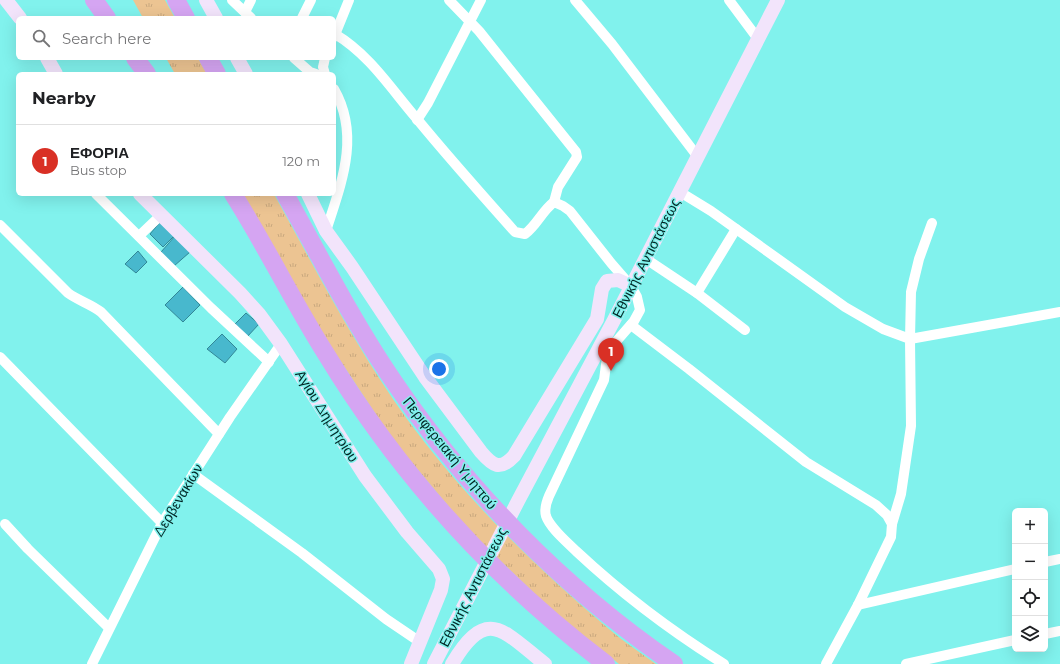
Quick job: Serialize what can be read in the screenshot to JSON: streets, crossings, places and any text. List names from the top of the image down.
{
  "streets": {
    "highway": ["Περιφερειακή Υμηττού"],
    "street": ["Εθνικής Αντιστάσεως", "Αγίου Δημητρίου", "Δερβενακίων"]
  },
  "crossings": [
    ["Αγίου Δημητρίου", "Δερβενακίων"]
  ],
  "page": {
    "search": "Search here",
    "heading": "Nearby",
    "list": [
      {
        "mark": "1",
        "name": "ΕΦΟΡΙΑ",
        "note": "Bus stop",
        "value": "120 m"
      }
    ],
    "pins": "1",
    "map_buttons": ["+", "−"]
  }
}
